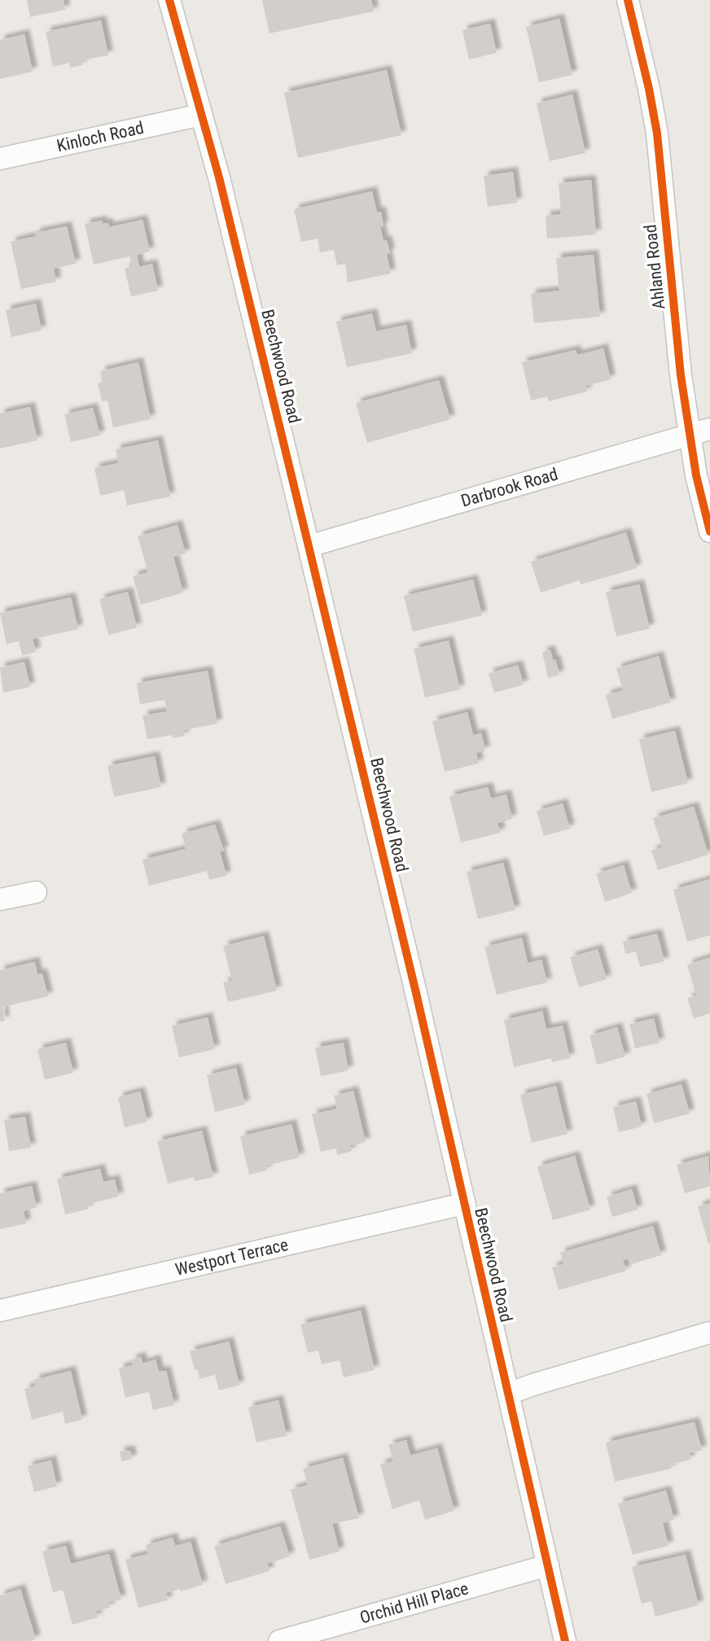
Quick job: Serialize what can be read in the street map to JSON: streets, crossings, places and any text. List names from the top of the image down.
{
  "streets": {
    "street": [
      "Kinloch Road",
      "Ahland Road",
      "Beechwood Road",
      "Darbrook Road",
      "Westport Terrace",
      "Orchid Hill Place"
    ]
  },
  "crossings": [
    ["Kinloch Road", "Beechwood Road"],
    ["Ahland Road", "Darbrook Road"],
    ["Beechwood Road", "Darbrook Road"],
    ["Beechwood Road", "Westport Terrace"],
    ["Beechwood Road", "Orchid Hill Place"]
  ]
}
